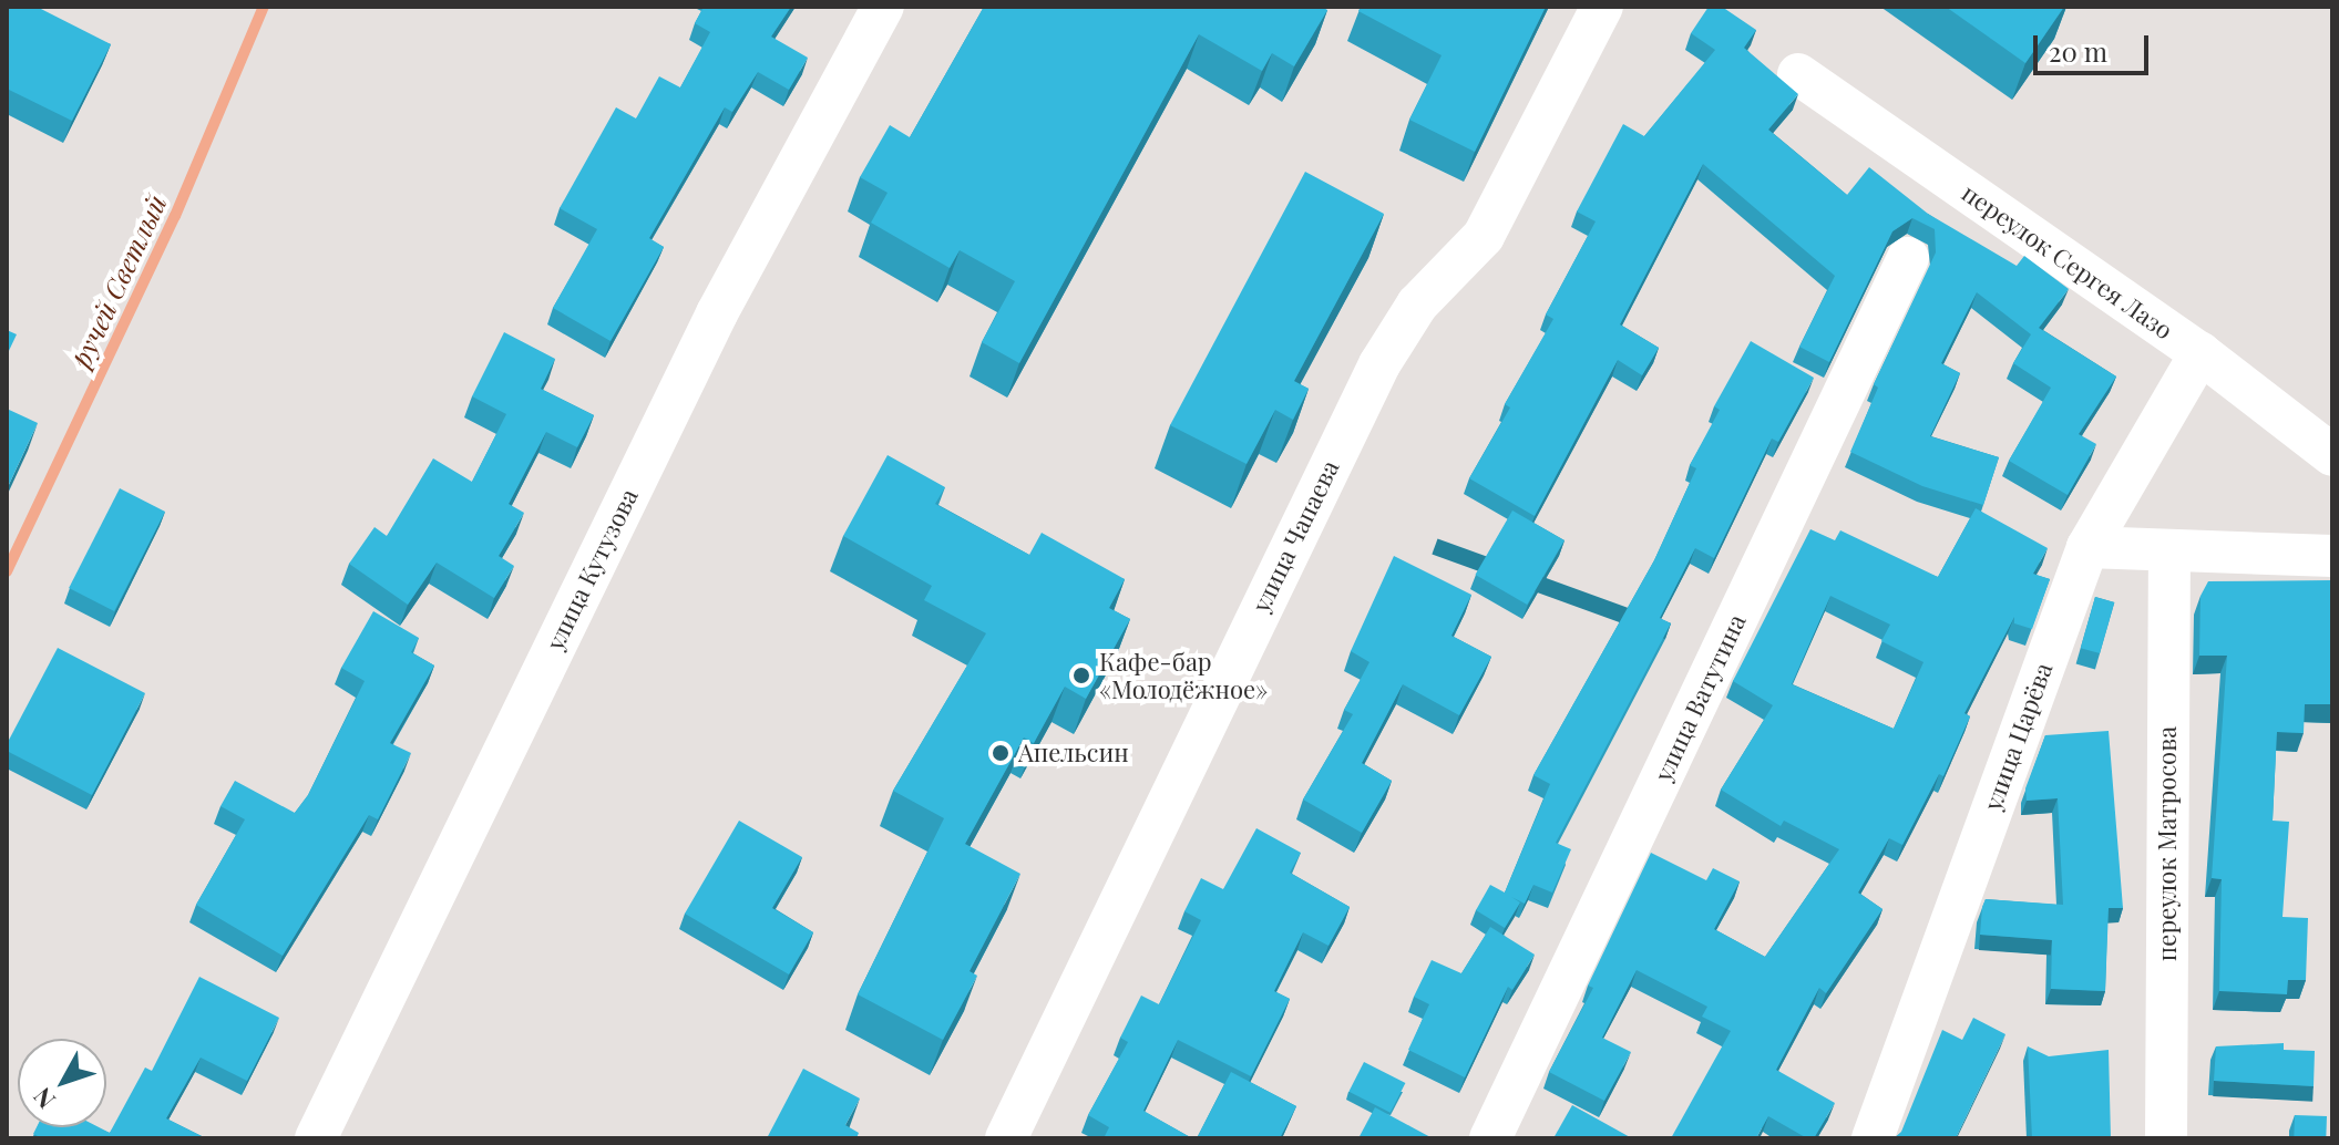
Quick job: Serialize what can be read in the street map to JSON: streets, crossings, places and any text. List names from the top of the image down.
{
  "streets": {
    "street": [
      "переулок Сергея Лазо",
      "улица Чапаева",
      "улица Кутузова",
      "улица Ватутина",
      "улица Царёва",
      "переулок Матросова"
    ]
  },
  "crossings": [
    ["переулок Сергея Лазо", "улица Царёва"]
  ],
  "water": ["ручей Светлый"],
  "places": ["Кафе-бар «Молодёжное»", "Апельсин"],
  "scale_bar": "20 m",
  "north": "bottom left"
}
